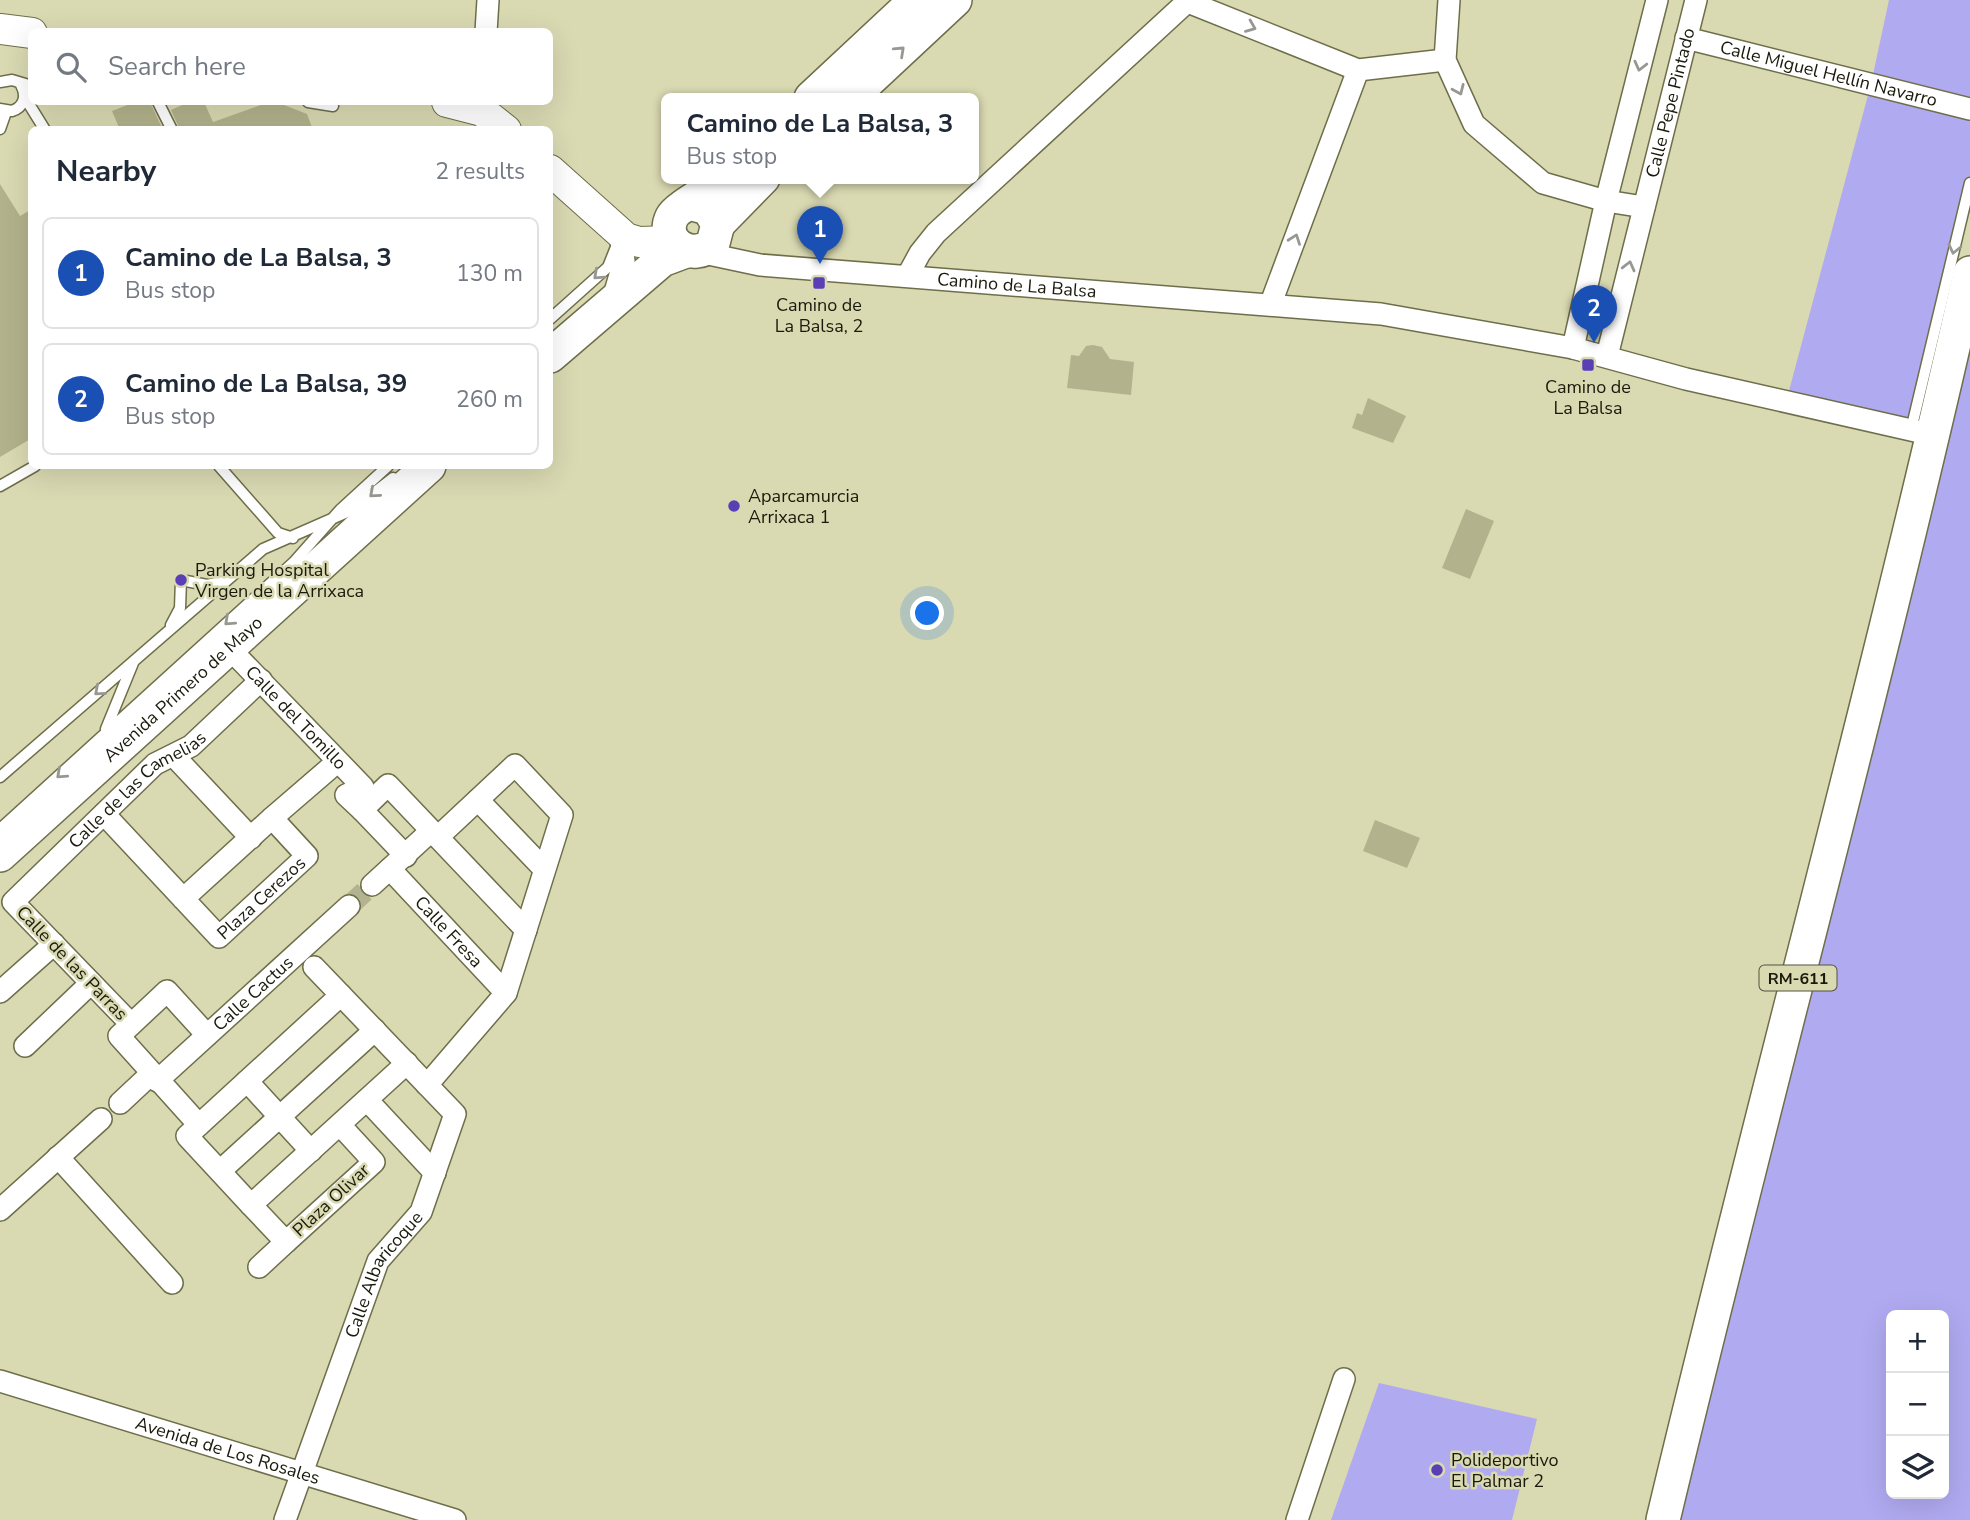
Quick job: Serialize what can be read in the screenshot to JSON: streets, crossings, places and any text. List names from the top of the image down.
{
  "streets": {
    "main road": ["Avenida Primero de Mayo", "RM-611"],
    "street": [
      "Calle Miguel Hellín Navarro",
      "Calle Pepe Pintado",
      "Camino de La Balsa",
      "Calle del Tomillo",
      "Calle de las Camelias",
      "Plaza Cerezos",
      "Calle Fresa",
      "Calle de las Parras",
      "Calle Cactus",
      "Plaza Olivar",
      "Calle Albaricoque",
      "Avenida de Los Rosales"
    ]
  },
  "crossings": [
    ["Calle Miguel Hellín Navarro", "Calle Pepe Pintado"],
    ["Calle Pepe Pintado", "Camino de La Balsa"],
    ["Camino de La Balsa", "RM-611"],
    ["Avenida Primero de Mayo", "Calle del Tomillo"],
    ["Calle del Tomillo", "Calle de las Camelias"],
    ["Calle del Tomillo", "Calle Fresa"],
    ["Calle de las Camelias", "Calle de las Parras"],
    ["Calle de las Parras", "Calle Cactus"],
    ["Calle de las Parras", "Plaza Olivar"],
    ["Calle Albaricoque", "Avenida de Los Rosales"]
  ],
  "places": {
    "transit": ["Camino de La Balsa, 2", "Camino de La Balsa"],
    "other": ["Aparcamurcia Arrixaca 1", "Parking Hospital Virgen de la Arrixaca", "Polideportivo El Palmar 2"]
  },
  "page": {
    "search": "Search here",
    "popup": ["Camino de La Balsa, 3", "Bus stop"],
    "heading": ["Nearby", "2 results"],
    "pins": ["1", "2"],
    "list": [
      {
        "mark": "1",
        "name": "Camino de La Balsa, 3",
        "note": "Bus stop",
        "value": "130 m"
      },
      {
        "mark": "2",
        "name": "Camino de La Balsa, 39",
        "note": "Bus stop",
        "value": "260 m"
      }
    ],
    "map_buttons": ["+", "−"]
  }
}
